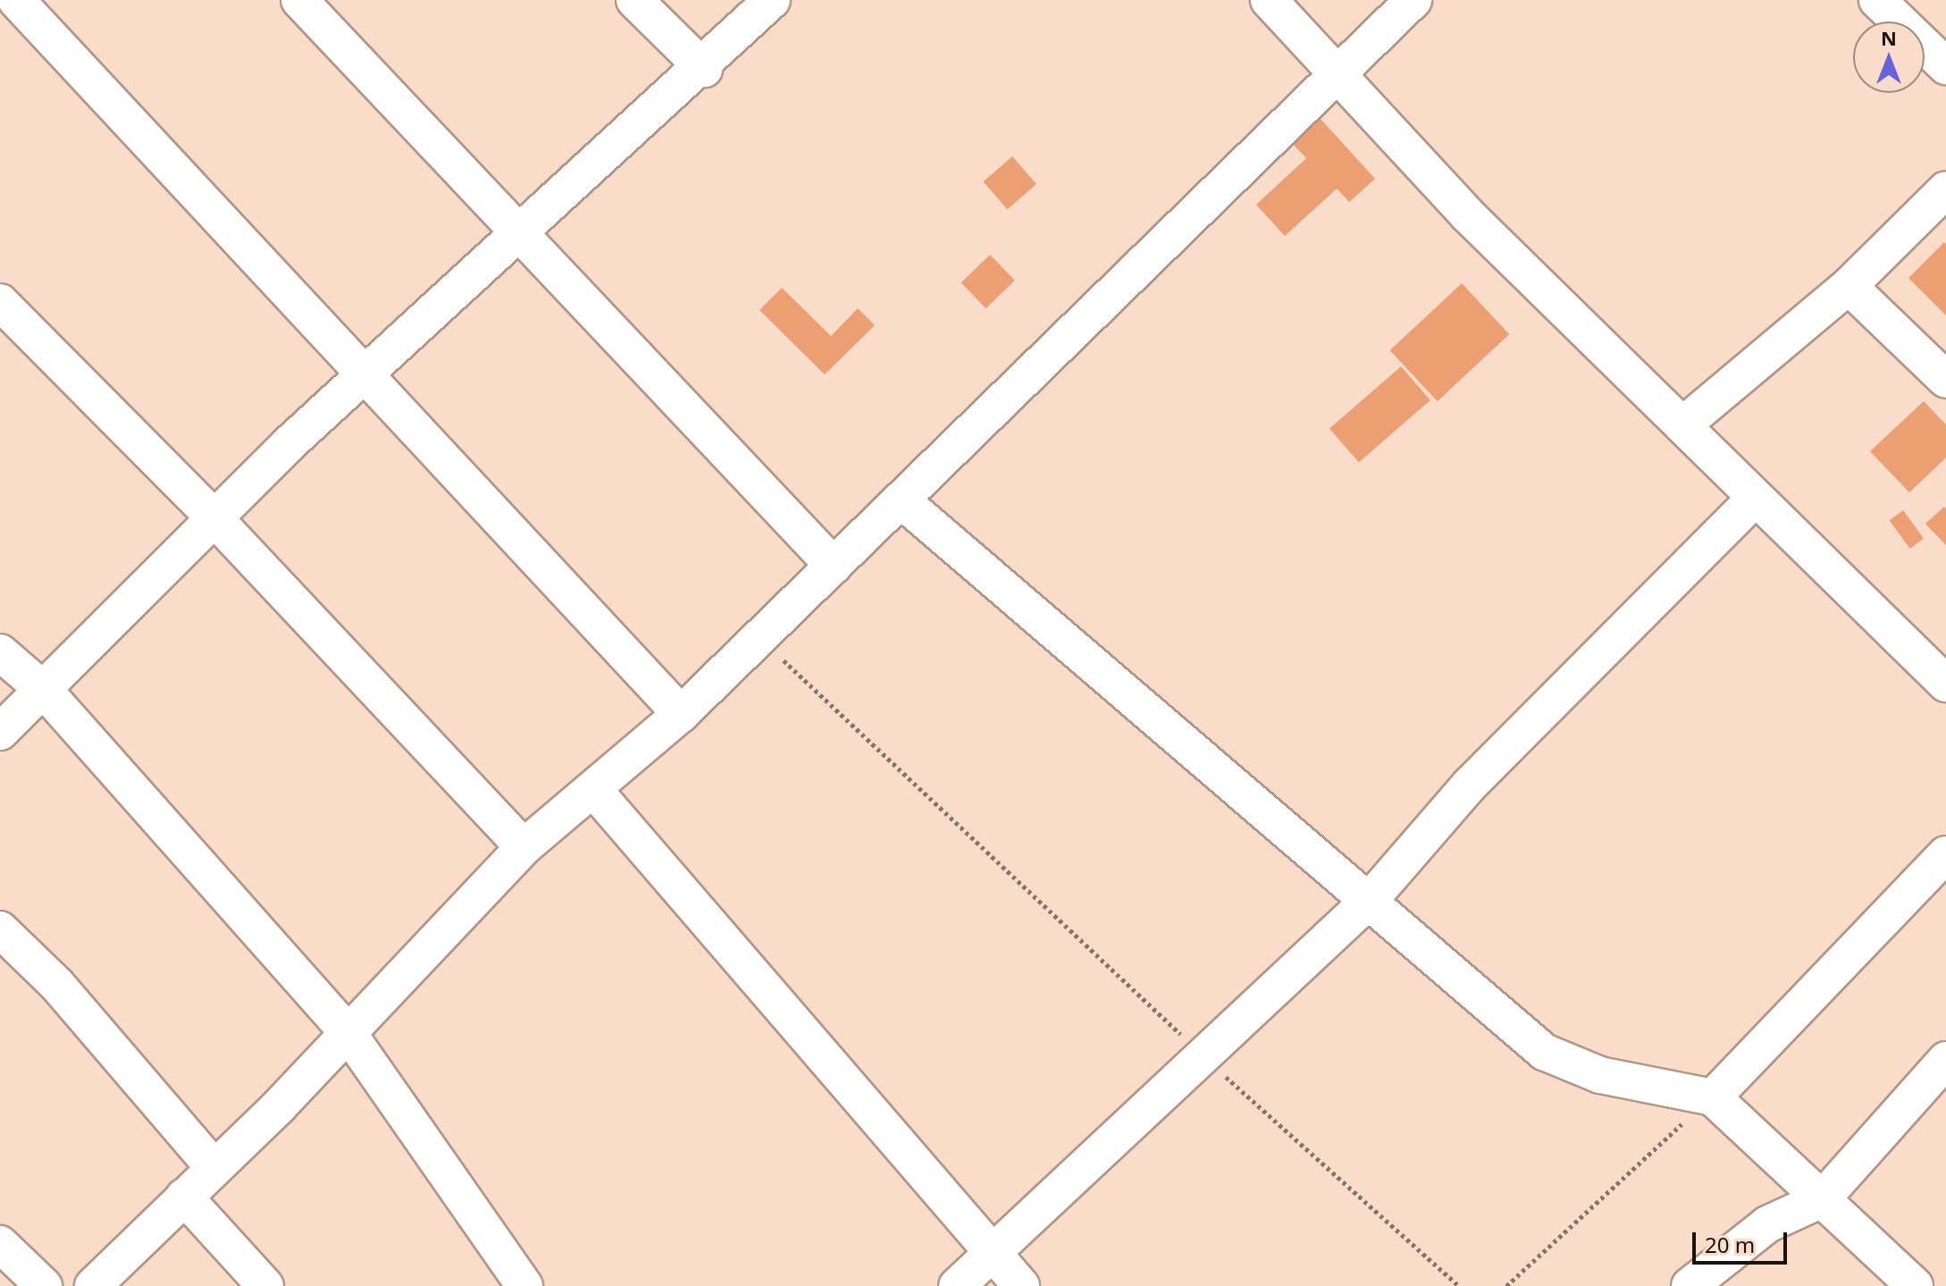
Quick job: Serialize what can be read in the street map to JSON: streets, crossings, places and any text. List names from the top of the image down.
{
  "scale_bar": "20 m",
  "north": "top"
}
